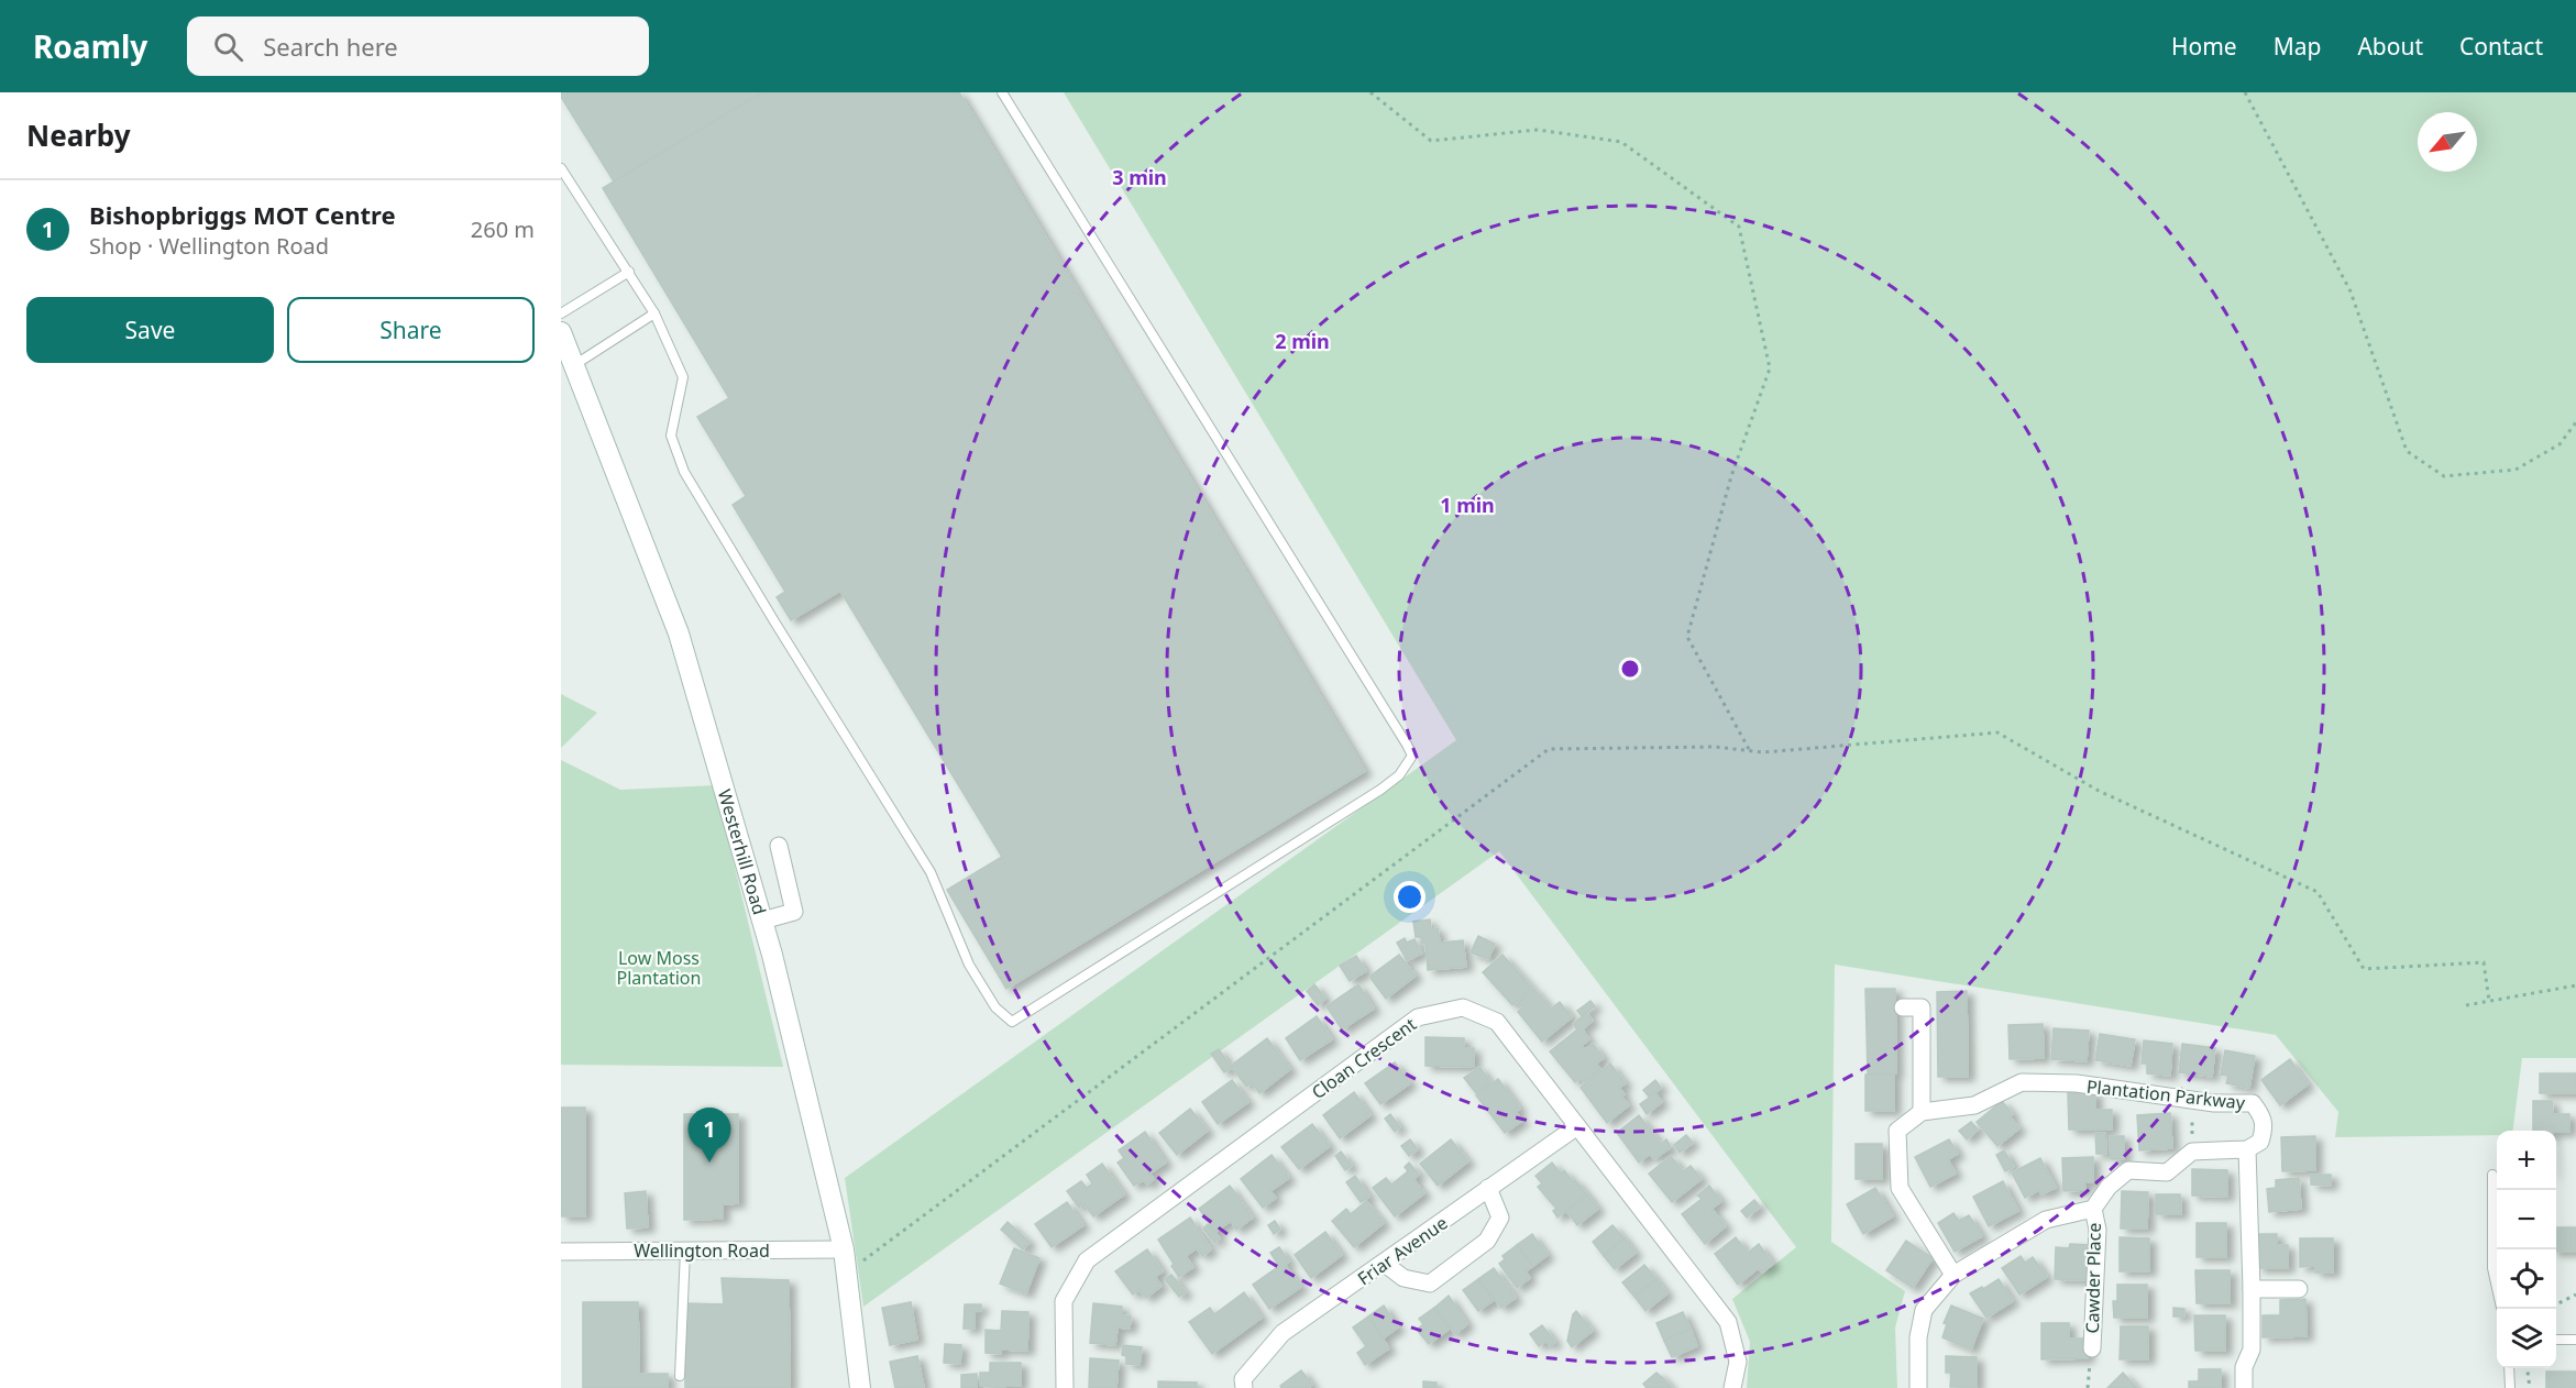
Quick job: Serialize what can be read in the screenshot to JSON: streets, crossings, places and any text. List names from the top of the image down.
{
  "streets": {
    "street": [
      "Westerhill Road",
      "Cloan Crescent",
      "Plantation Parkway",
      "Wellington Road",
      "Friar Avenue",
      "Cawder Place"
    ]
  },
  "crossings": [
    ["Westerhill Road", "Wellington Road"],
    ["Cloan Crescent", "Friar Avenue"]
  ],
  "parks": ["Low Moss Plantation"],
  "north": "bottom left",
  "page": {
    "header": "Roamly",
    "search": "Search here",
    "nav": [
      "Home",
      "Map",
      "About",
      "Contact"
    ],
    "heading": "Nearby",
    "list": [
      {
        "mark": "1",
        "name": "Bishopbriggs MOT Centre",
        "note": "Shop · Wellington Road",
        "value": "260 m"
      }
    ],
    "buttons": ["Save", "Share"],
    "pins": "1",
    "map_buttons": ["+", "−"]
  },
  "rings": ["3 min", "2 min", "1 min"]
}
